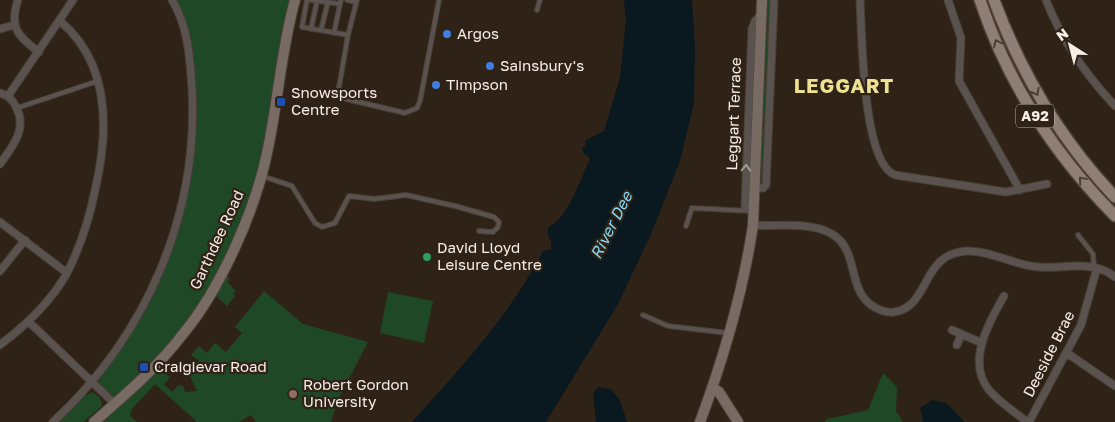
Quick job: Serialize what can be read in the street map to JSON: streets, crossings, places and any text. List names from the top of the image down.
{
  "streets": {
    "main road": ["A92"],
    "street": ["Leggart Terrace", "Garthdee Road", "Deeside Brae"]
  },
  "districts": ["LEGGART"],
  "water": ["River Dee"],
  "places": {
    "other": [
      "Argos",
      "Sainsbury's",
      "Timpson",
      "David Lloyd Leisure Centre",
      "Robert Gordon University"
    ],
    "transit": ["Snowsports Centre", "Craigievar Road"]
  },
  "north": "top left"
}
